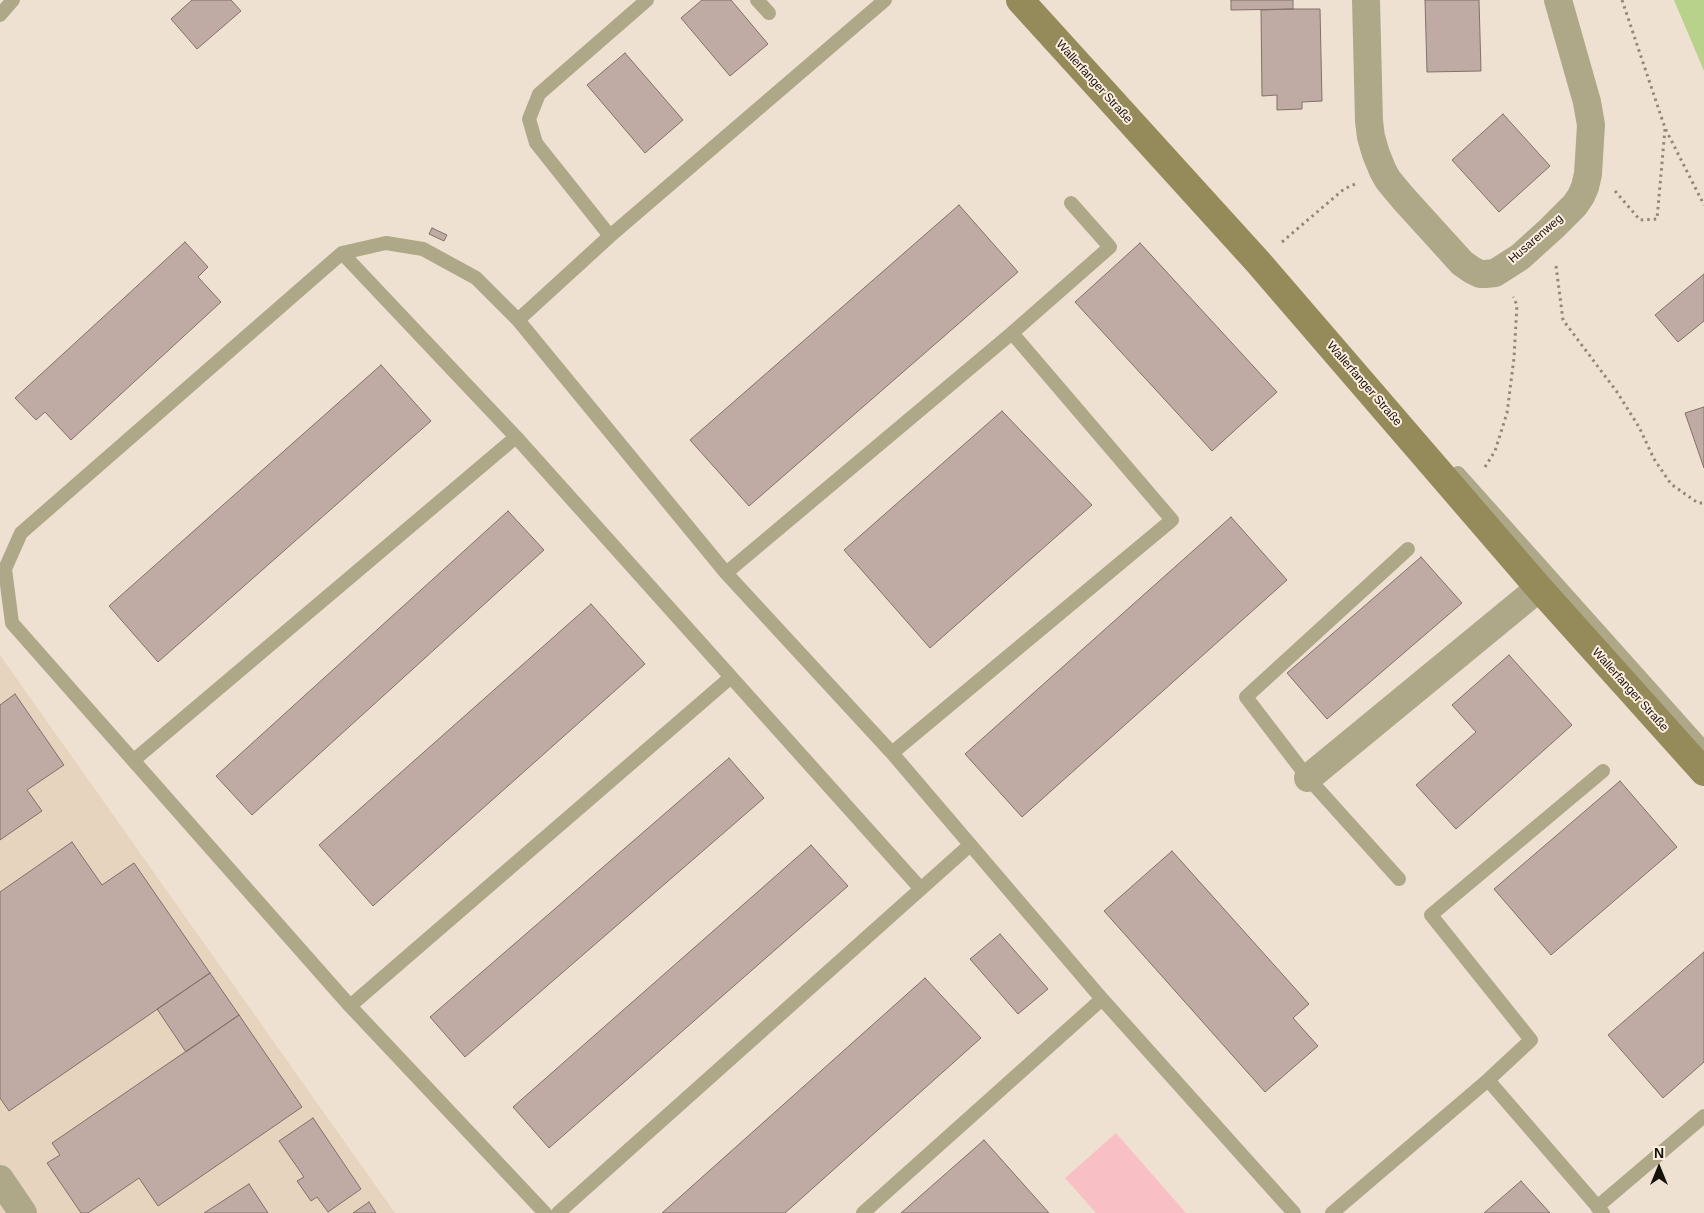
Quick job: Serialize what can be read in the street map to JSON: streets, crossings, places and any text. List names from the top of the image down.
{
  "streets": {
    "main road": ["Wallerfanger Straße"],
    "street": ["Husarenweg"]
  },
  "north": "top"
}
